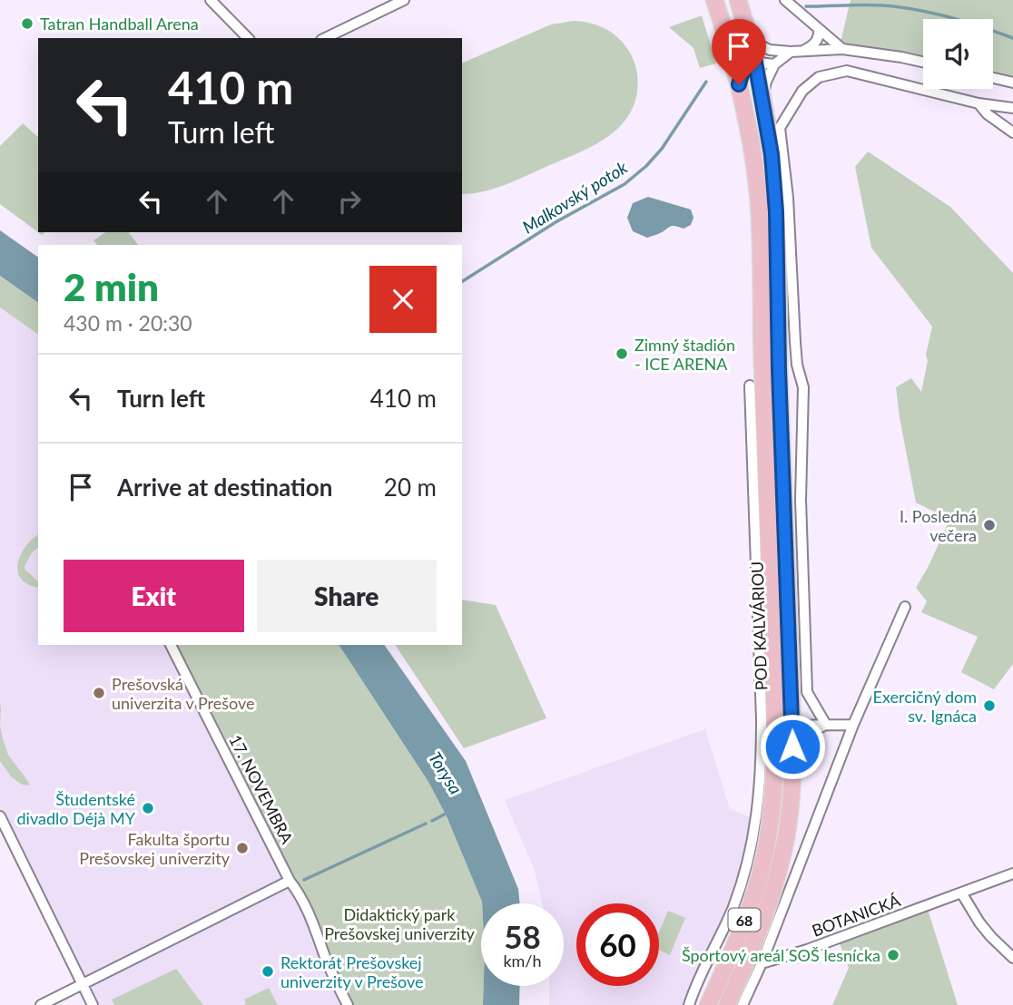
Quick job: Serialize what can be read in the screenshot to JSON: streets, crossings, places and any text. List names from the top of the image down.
{
  "streets": {
    "main road": ["POD KALVÁRIOU", "68"],
    "street": ["17. NOVEMBRA", "BOTANICKÁ"]
  },
  "crossings": [
    ["POD KALVÁRIOU", "68"]
  ],
  "water": ["Malkovský potok", "Torysa"],
  "parks": ["Didaktický park Prešovskej univerzity"],
  "places": [
    "Tatran Handball Arena",
    "Zimný štadión - ICE ARENA",
    "I. Posledná večera",
    "Prešovská univerzita v Prešove",
    "Exercičný dom sv. Ignáca",
    "Študentské divadlo Déjà MY",
    "Fakulta športu Prešovskej univerzity",
    "Športový areál SOŠ lesnícka",
    "Rektorát Prešovskej univerzity v Prešove"
  ],
  "page": {
    "turn": ["410 m", "Turn left"],
    "heading": ["2 min", "430 m · 20:30"],
    "list": [
      {
        "name": "Turn left",
        "value": "410 m"
      },
      {
        "name": "Arrive at destination",
        "value": "20 m"
      }
    ],
    "buttons": ["Exit", "Share"],
    "speed": "58 km/h",
    "limit": "60"
  }
}
